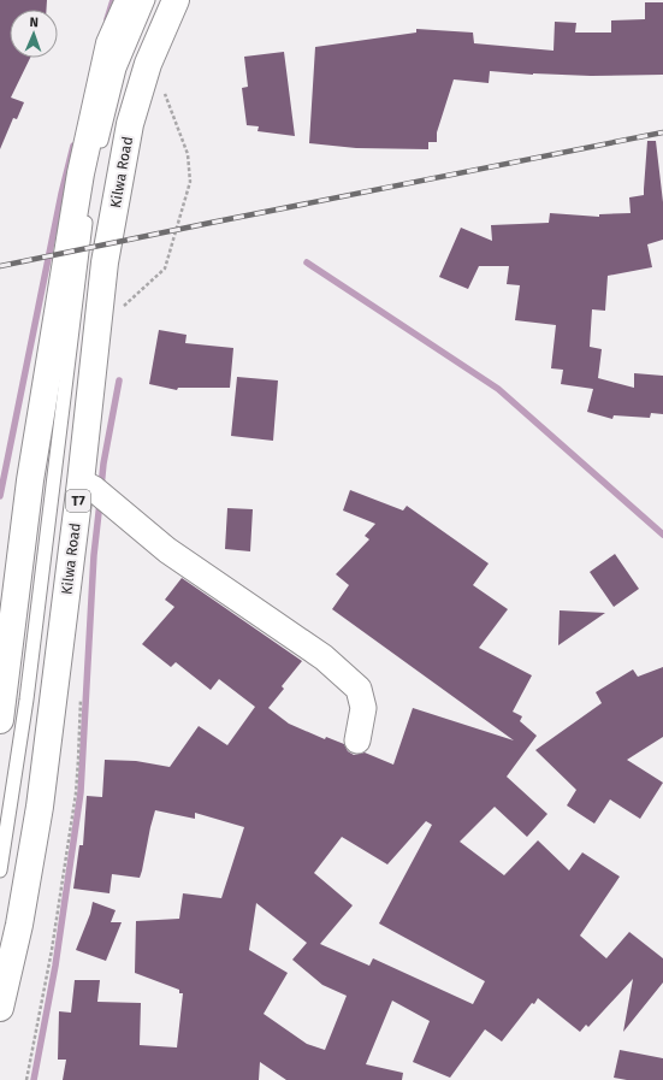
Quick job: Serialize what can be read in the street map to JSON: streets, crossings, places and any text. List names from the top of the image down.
{
  "streets": {
    "highway": ["Kilwa Road", "T7"]
  },
  "north": "top"
}
